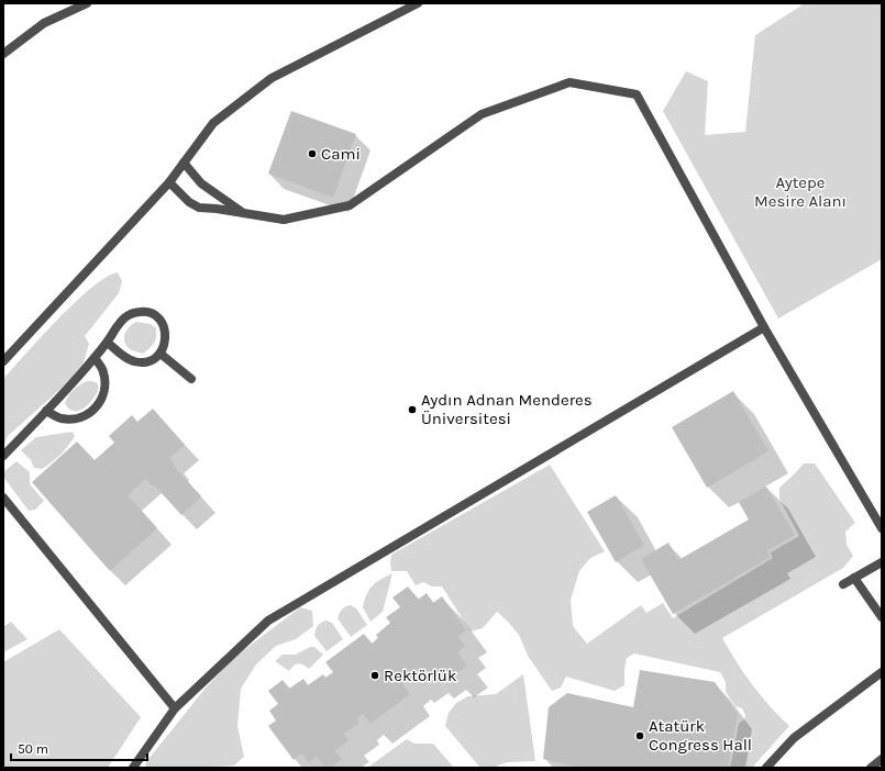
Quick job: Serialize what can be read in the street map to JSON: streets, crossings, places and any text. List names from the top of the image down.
{
  "parks": ["Aytepe Mesire Alanı"],
  "places": [
    "Cami",
    "Aydın Adnan Menderes Üniversitesi",
    "Rektörlük",
    "Atatürk Congress Hall"
  ],
  "scale_bar": "50 m"
}
